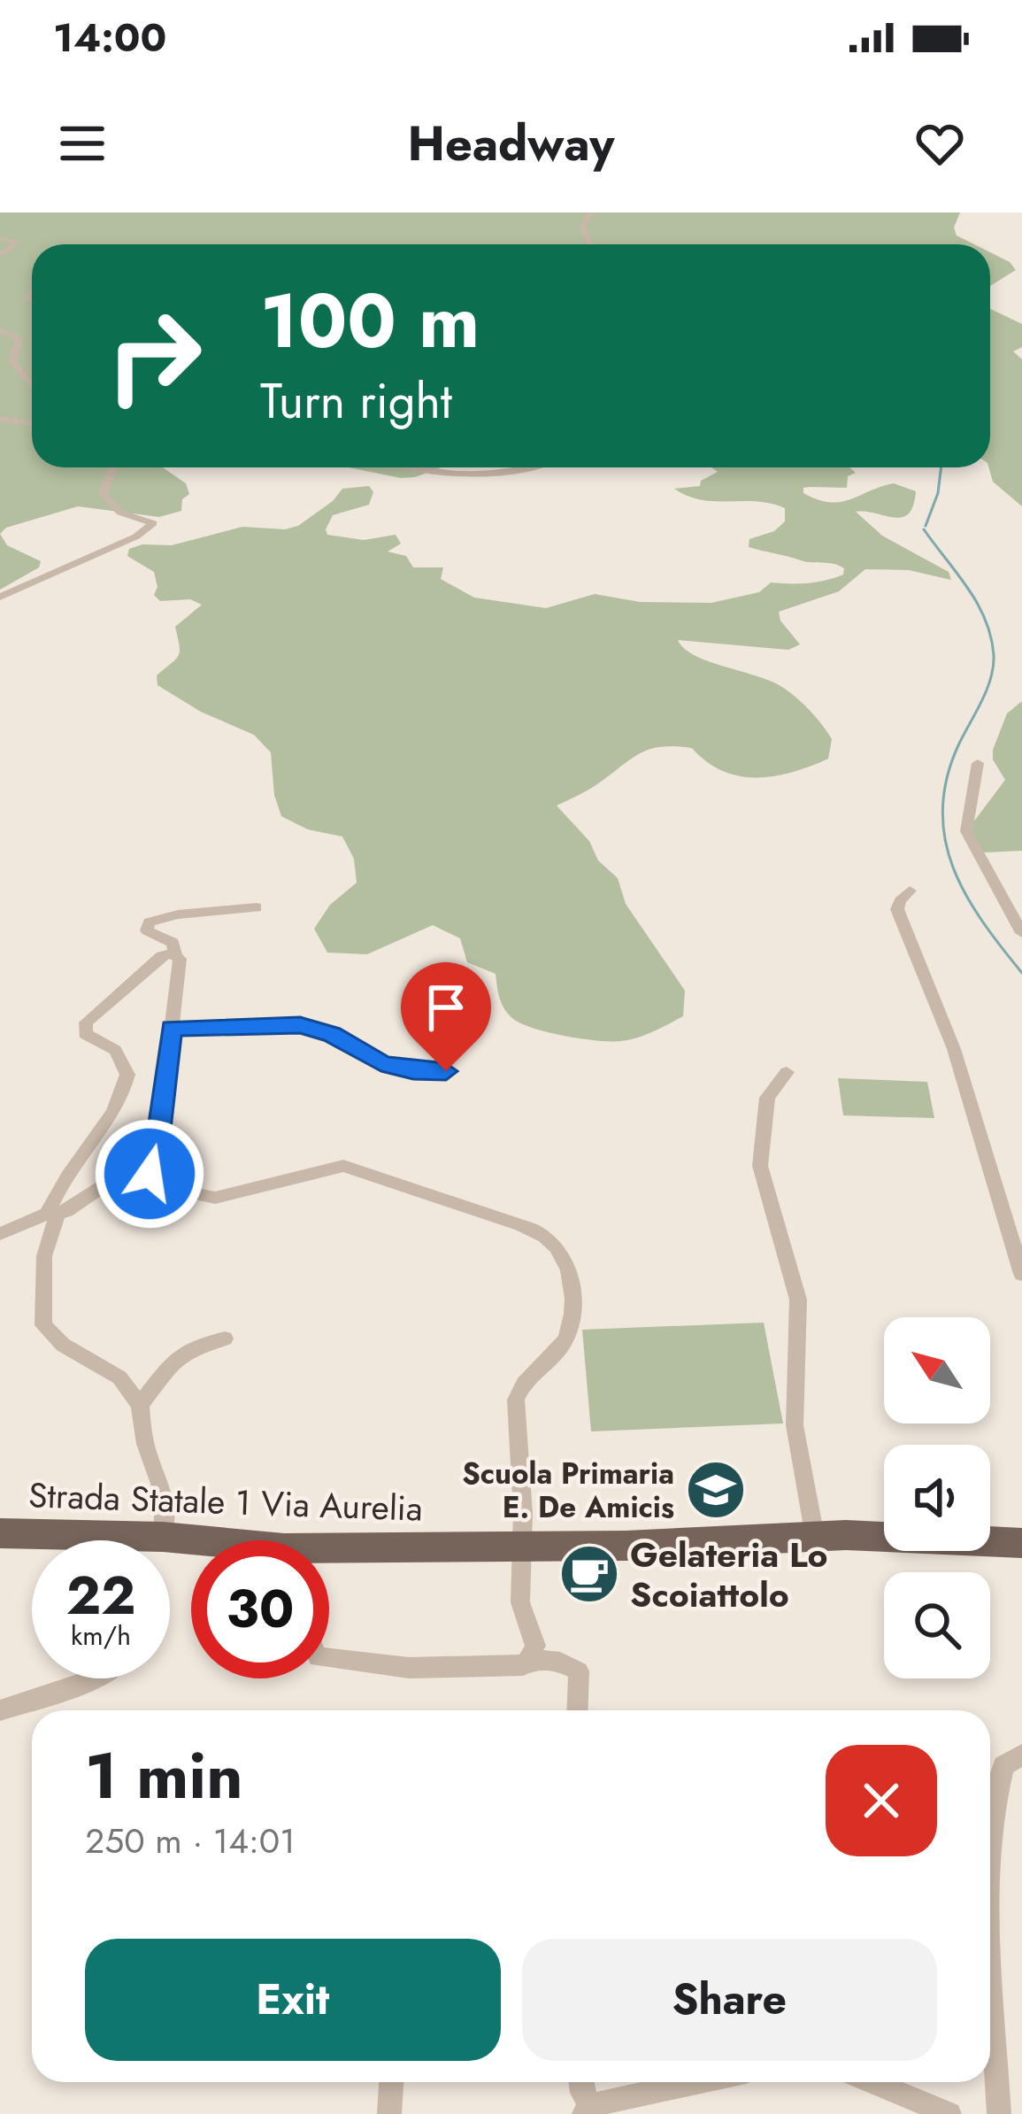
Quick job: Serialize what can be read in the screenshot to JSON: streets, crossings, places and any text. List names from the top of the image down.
{
  "streets": {
    "main road": ["Strada Statale 1 Via Aurelia"]
  },
  "places": {
    "school or university": ["Scuola Primaria E. De Amicis"],
    "cafe": ["Gelateria Lo Scoiattolo"]
  },
  "north": "top left",
  "page": {
    "status": "14:00",
    "header": "Headway",
    "turn": ["100 m", "Turn right"],
    "speed": "22 km/h",
    "limit": "30",
    "heading": ["1 min", "250 m · 14:01"],
    "buttons": ["Exit", "Share"]
  }
}
